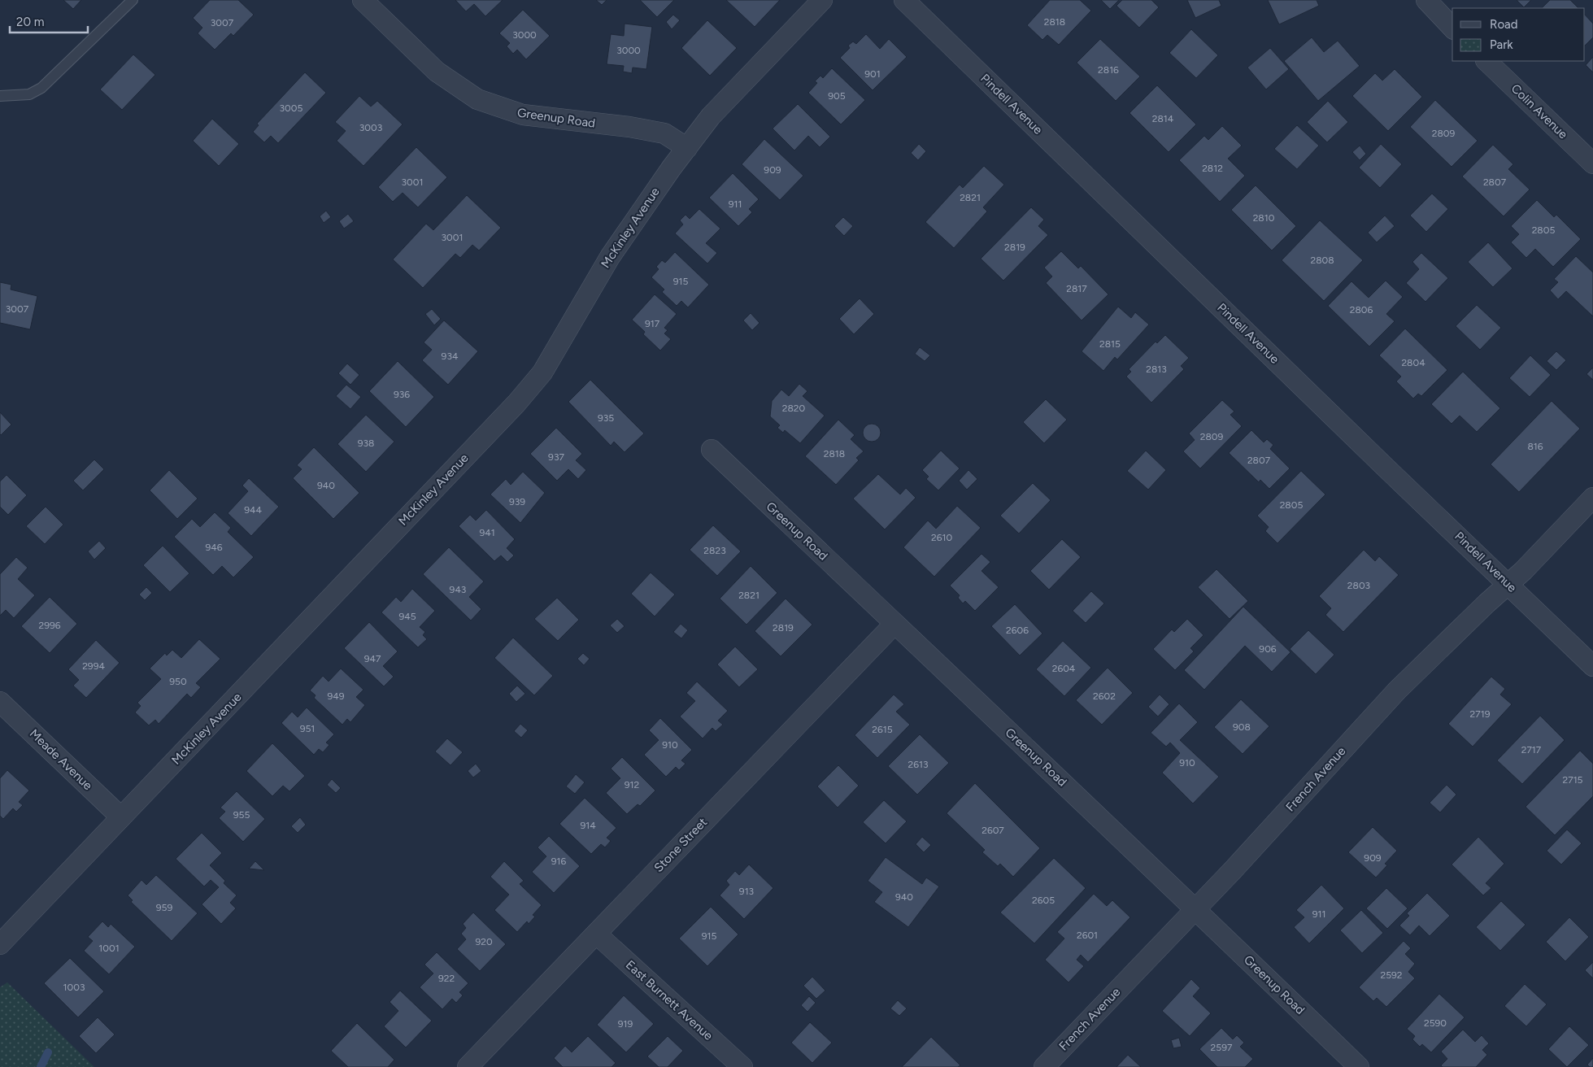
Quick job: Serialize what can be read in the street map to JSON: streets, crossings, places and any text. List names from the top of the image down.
{
  "streets": {
    "street": [
      "Pindell Avenue",
      "Colin Avenue",
      "Greenup Road",
      "McKinley Avenue",
      "Meade Avenue",
      "French Avenue",
      "Stone Street",
      "East Burnett Avenue"
    ]
  },
  "crossings": [
    ["Pindell Avenue", "French Avenue"],
    ["Greenup Road", "McKinley Avenue"],
    ["Greenup Road", "French Avenue"],
    ["Greenup Road", "Stone Street"],
    ["McKinley Avenue", "Meade Avenue"],
    ["Stone Street", "East Burnett Avenue"]
  ],
  "house_numbers": [
    "2818",
    "3007",
    "3000",
    "3000",
    "2816",
    "901",
    "905",
    "3005",
    "2814",
    "3003",
    "2809",
    "2812",
    "909",
    "3001",
    "2807",
    "2821",
    "911",
    "2810",
    "2805",
    "3001",
    "2819",
    "2808",
    "915",
    "2817",
    "3007",
    "2806",
    "917",
    "2815",
    "934",
    "2804",
    "2813",
    "936",
    "2820",
    "935",
    "2809",
    "938",
    "816",
    "2818",
    "937",
    "2807",
    "940",
    "939",
    "2805",
    "944",
    "941",
    "2610",
    "946",
    "2823",
    "2803",
    "943",
    "2821",
    "945",
    "2996",
    "2819",
    "2606",
    "906",
    "947",
    "2994",
    "2604",
    "950",
    "949",
    "2602",
    "2719",
    "908",
    "951",
    "2615",
    "910",
    "2717",
    "910",
    "2613",
    "2715",
    "912",
    "955",
    "914",
    "2607",
    "909",
    "916",
    "913",
    "940",
    "2605",
    "959",
    "911",
    "2601",
    "915",
    "920",
    "1001",
    "2592",
    "922",
    "1003",
    "2590",
    "919",
    "2597"
  ],
  "legend": ["Road", "Park"],
  "scale_bar": "20 m"
}
